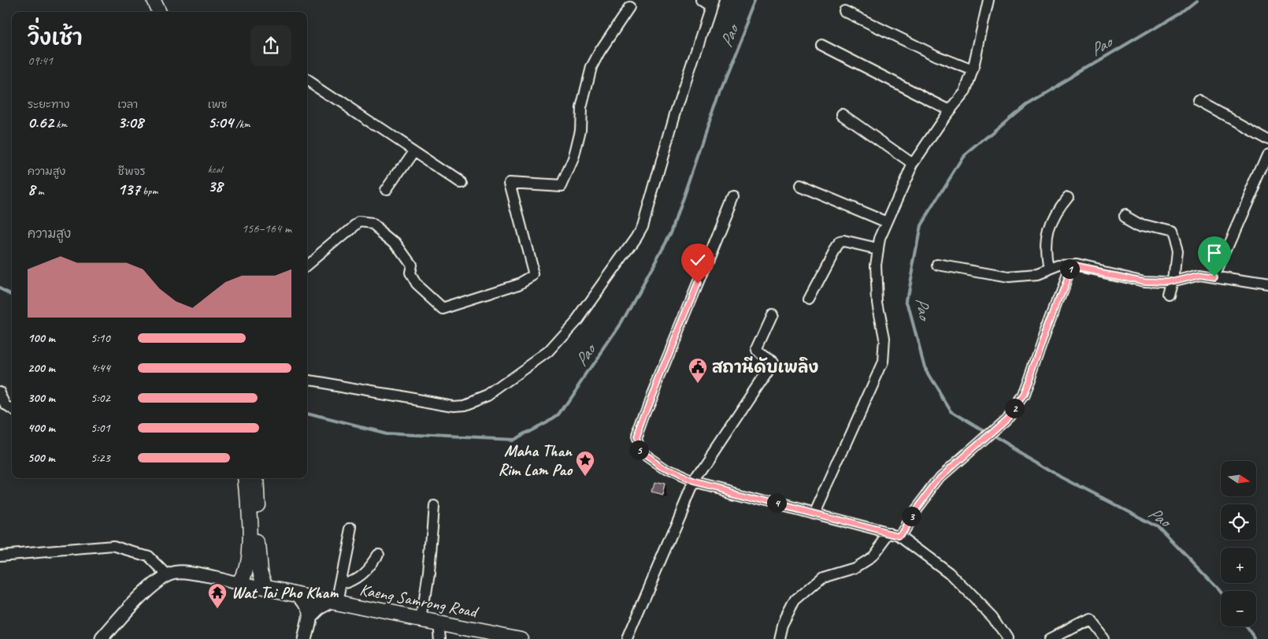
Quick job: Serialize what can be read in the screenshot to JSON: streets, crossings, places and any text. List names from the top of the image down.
{
  "streets": {
    "main road": ["Kaeng Samrong Road"]
  },
  "water": ["Pao"],
  "places": {
    "public building": ["สถานีดับเพลิง"],
    "place": ["Maha Than Rim Lam Pao"],
    "temple": ["Wat Tai Pho Kham"]
  },
  "north": "right",
  "page": {
    "heading": ["วิ่งเช้า", "09:41"],
    "stats": [
      ["ระยะทาง", "0.62 km"],
      ["เวลา", "3:08"],
      ["เพซ", "5:04 /km"],
      ["ความสูง", "8 m"],
      ["ชีพจร", "137 bpm"],
      ["kcal", "38"]
    ],
    "chart": ["ความสูง", "156–164 m"],
    "pins": [
      "1",
      "2",
      "5",
      "4",
      "3"
    ],
    "list": [
      {
        "name": "100 m",
        "note": "5:10"
      },
      {
        "name": "200 m",
        "note": "4:44"
      },
      {
        "name": "300 m",
        "note": "5:02"
      },
      {
        "name": "400 m",
        "note": "5:01"
      },
      {
        "name": "500 m",
        "note": "5:23"
      }
    ],
    "map_buttons": ["+", "−"]
  }
}
